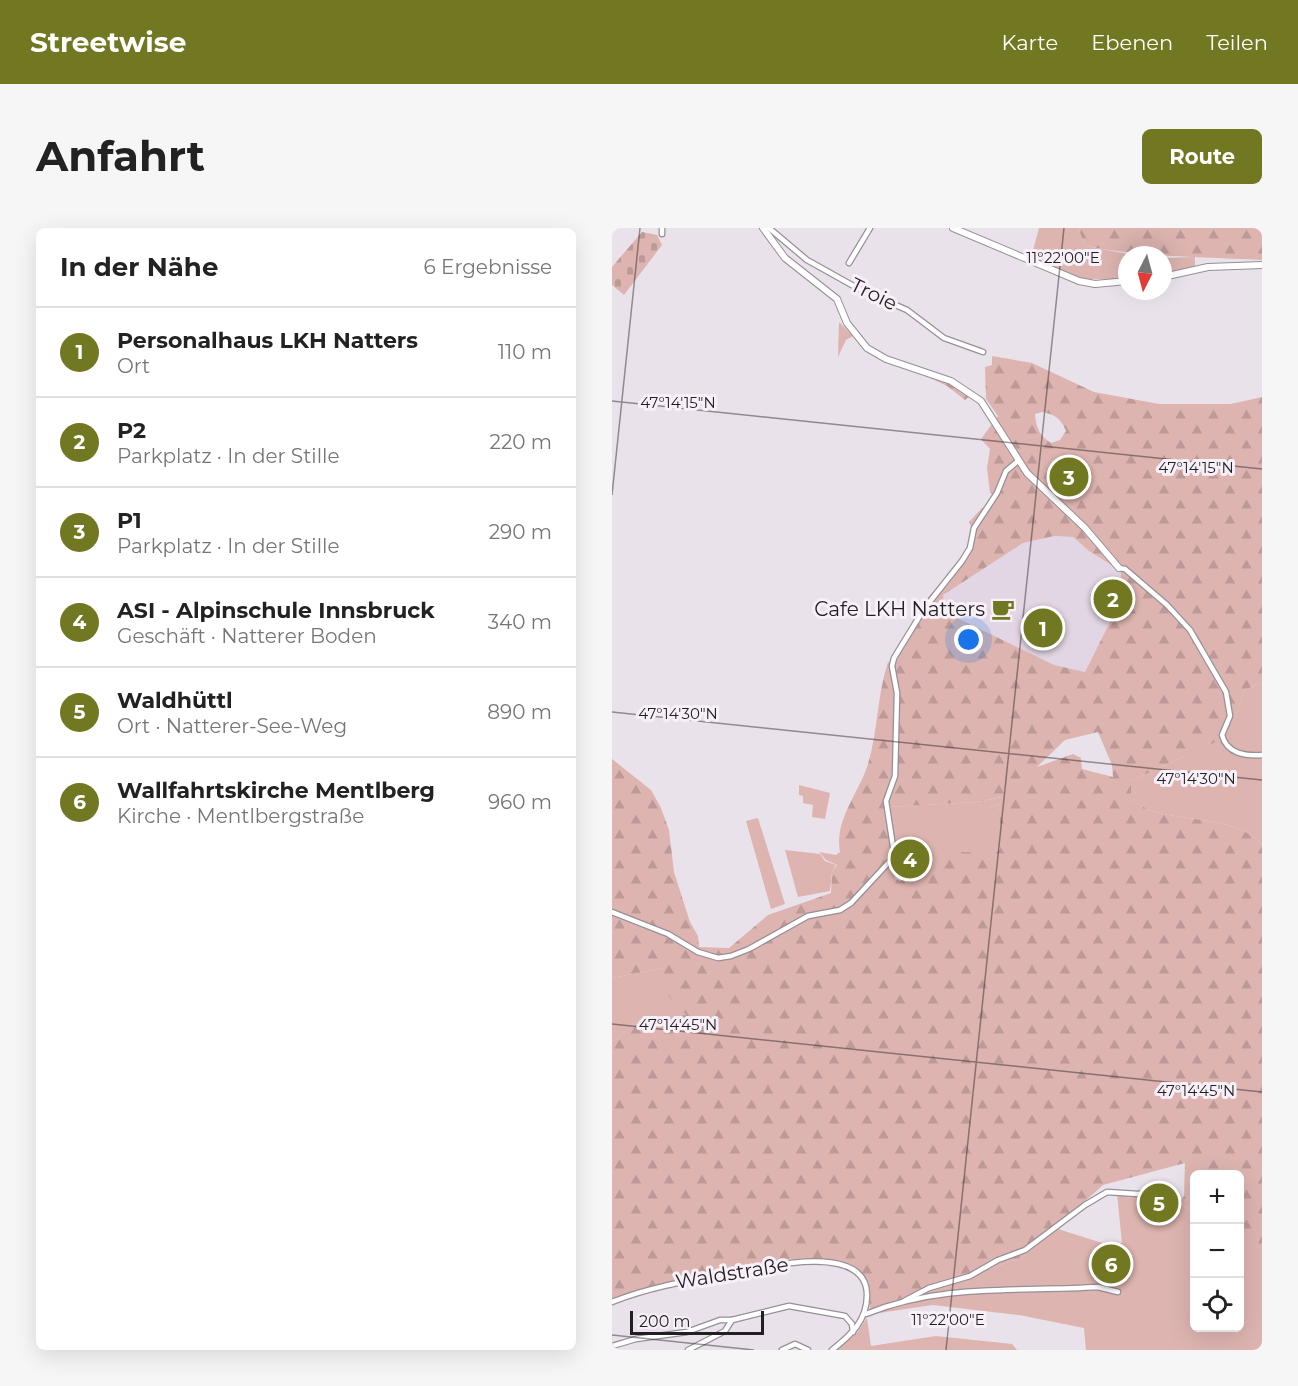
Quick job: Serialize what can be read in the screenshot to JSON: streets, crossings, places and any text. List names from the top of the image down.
{
  "streets": {
    "street": ["Troie", "Waldstraße"]
  },
  "places": {
    "cafe": ["Cafe LKH Natters"]
  },
  "scale_bar": "200 m",
  "north": "bottom",
  "page": {
    "header": "Streetwise",
    "nav": ["Karte", "Ebenen", "Teilen"],
    "buttons": "Route",
    "title": "Anfahrt",
    "heading": ["In der Nähe", "6 Ergebnisse"],
    "list": [
      {
        "mark": "1",
        "name": "Personalhaus LKH Natters",
        "note": "Ort",
        "value": "110 m"
      },
      {
        "mark": "2",
        "name": "P2",
        "note": "Parkplatz · In der Stille",
        "value": "220 m"
      },
      {
        "mark": "3",
        "name": "P1",
        "note": "Parkplatz · In der Stille",
        "value": "290 m"
      },
      {
        "mark": "4",
        "name": "ASI - Alpinschule Innsbruck",
        "note": "Geschäft · Natterer Boden",
        "value": "340 m"
      },
      {
        "mark": "5",
        "name": "Waldhüttl",
        "note": "Ort · Natterer-See-Weg",
        "value": "890 m"
      },
      {
        "mark": "6",
        "name": "Wallfahrtskirche Mentlberg",
        "note": "Kirche · Mentlbergstraße",
        "value": "960 m"
      }
    ],
    "pins": [
      "3",
      "2",
      "1",
      "4",
      "5",
      "6"
    ],
    "map_buttons": ["+", "−"],
    "scale": "200 m"
  },
  "coordinates": [
    "11°22'00\"E",
    "47°14'15\"N",
    "47°14'30\"N",
    "47°14'45\"N"
  ]
}
